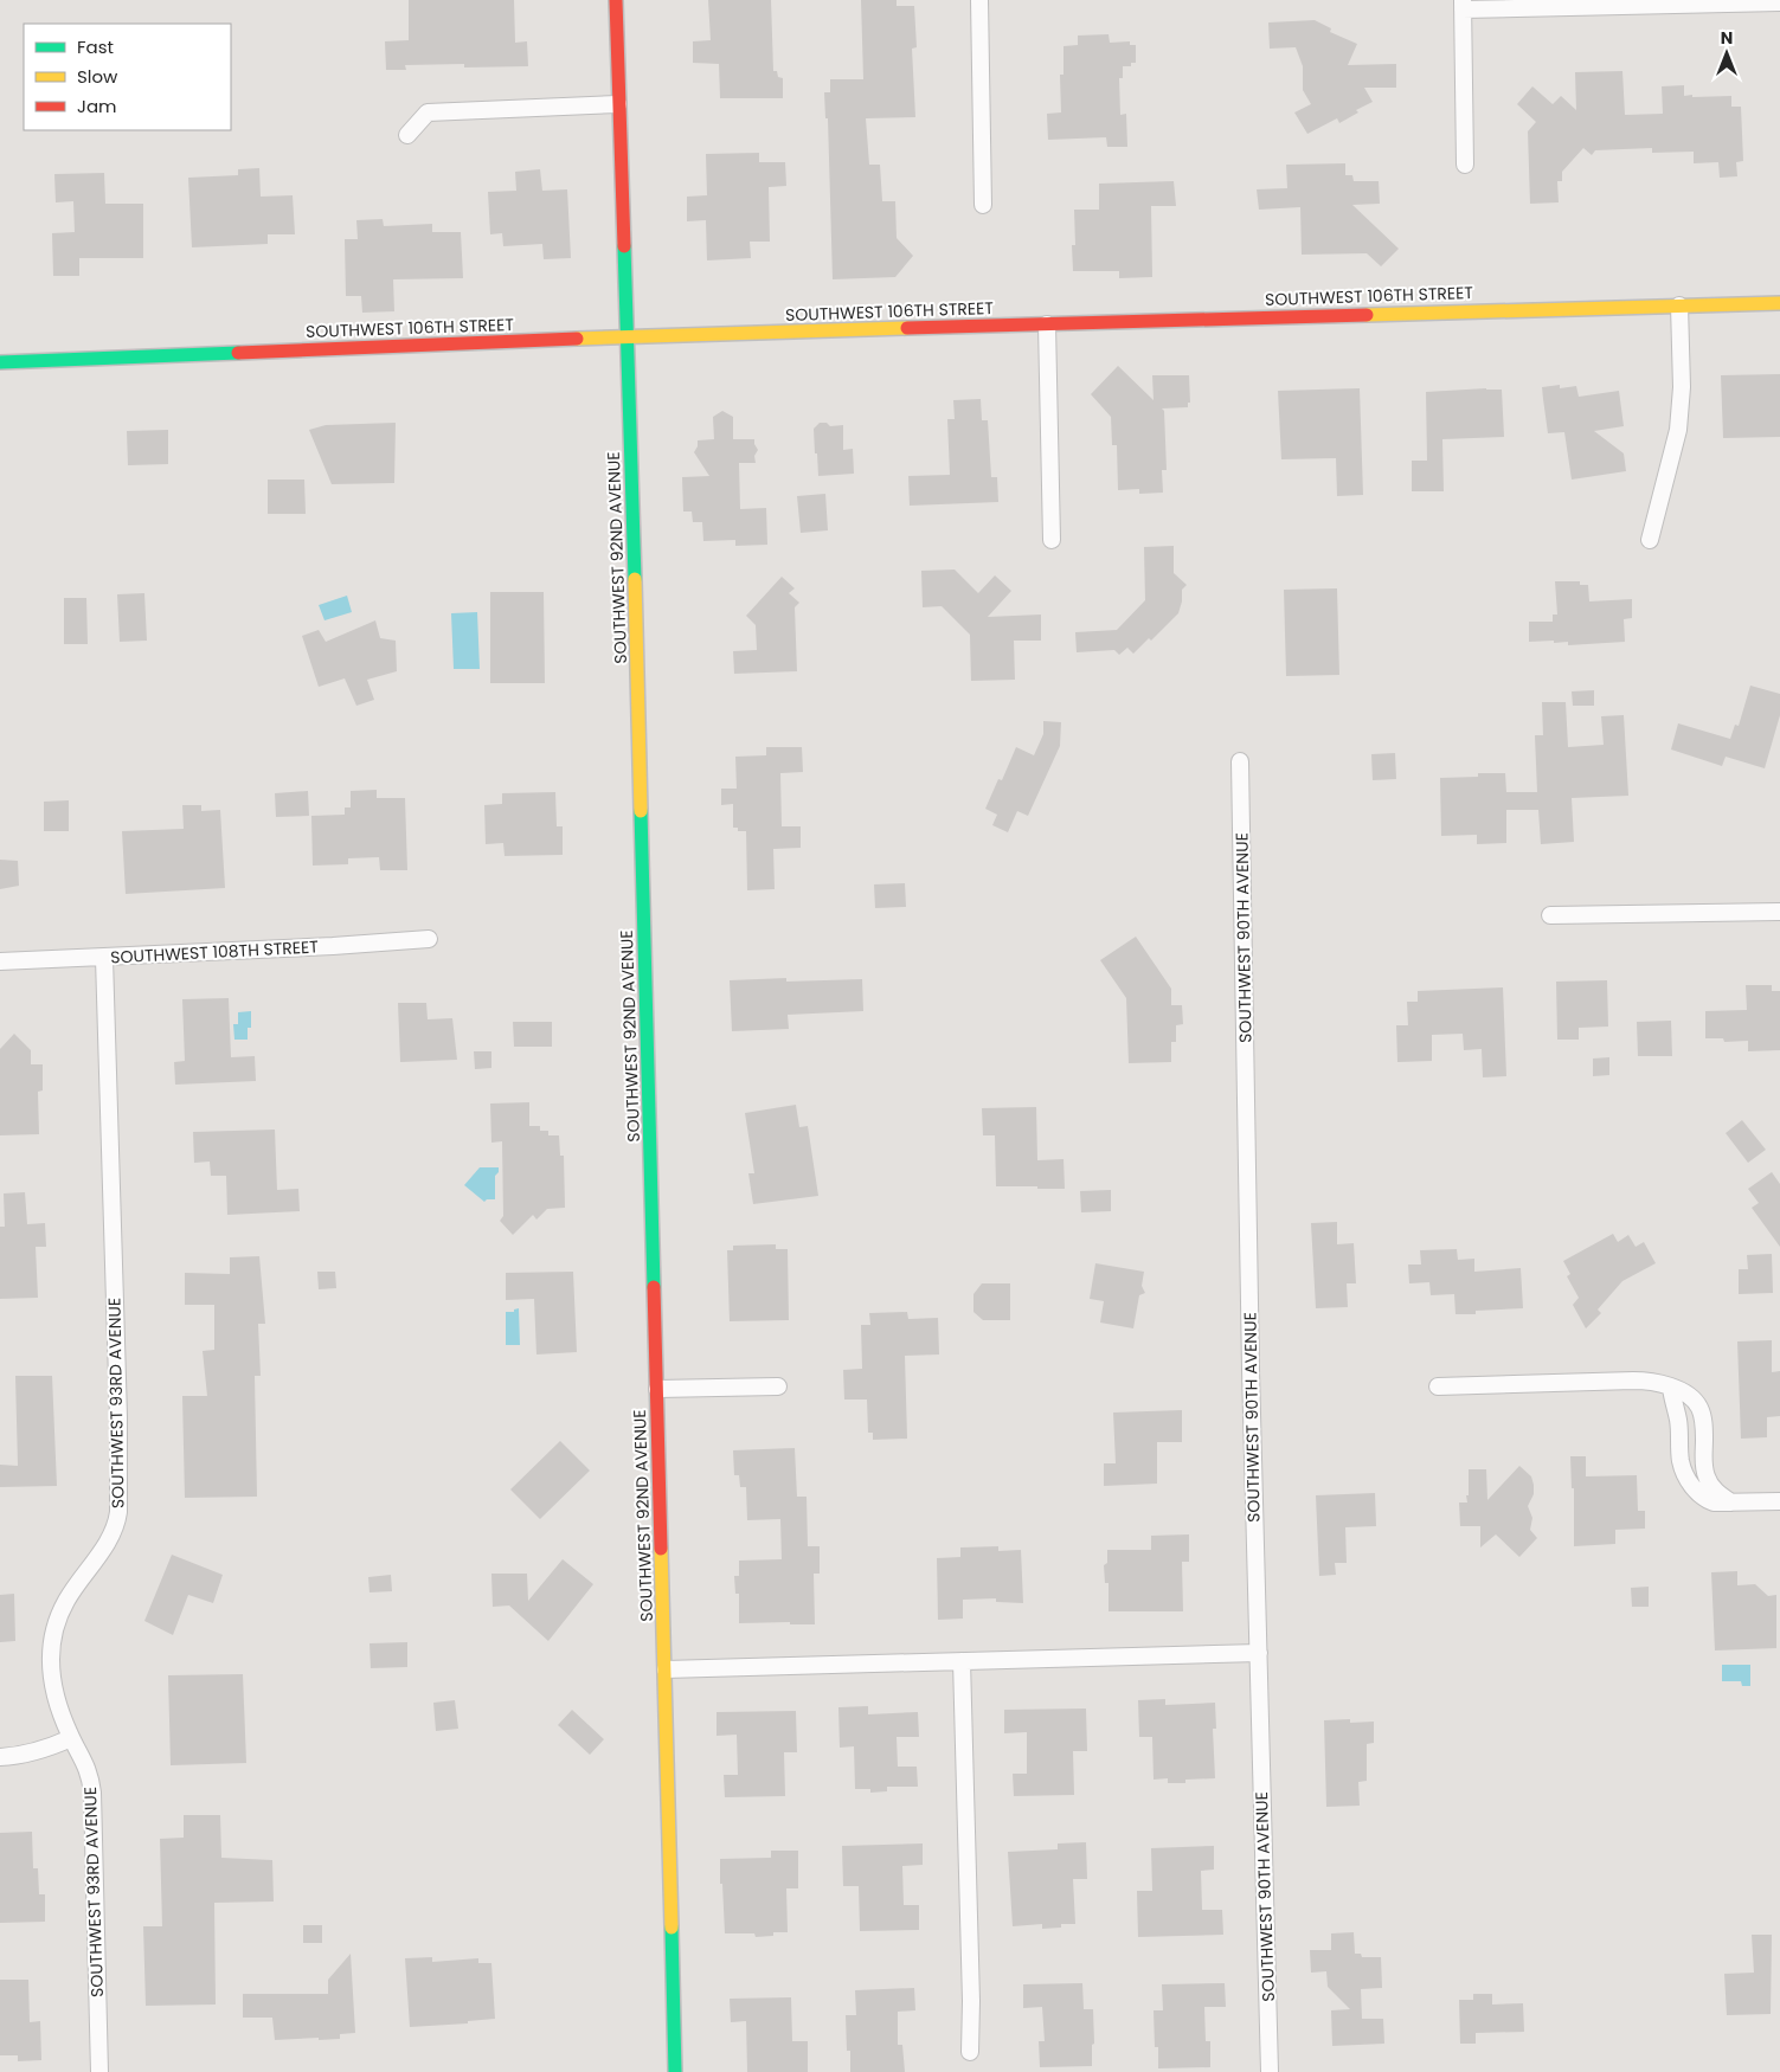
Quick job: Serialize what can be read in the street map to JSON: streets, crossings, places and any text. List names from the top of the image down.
{
  "streets": {
    "street": [
      "SOUTHWEST 106TH STREET",
      "SOUTHWEST 92ND AVENUE",
      "SOUTHWEST 90TH AVENUE",
      "SOUTHWEST 108TH STREET",
      "SOUTHWEST 93RD AVENUE"
    ]
  },
  "crossings": [
    ["SOUTHWEST 106TH STREET", "SOUTHWEST 92ND AVENUE"],
    ["SOUTHWEST 108TH STREET", "SOUTHWEST 93RD AVENUE"]
  ],
  "legend": ["Fast", "Slow", "Jam"],
  "north": "top"
}
